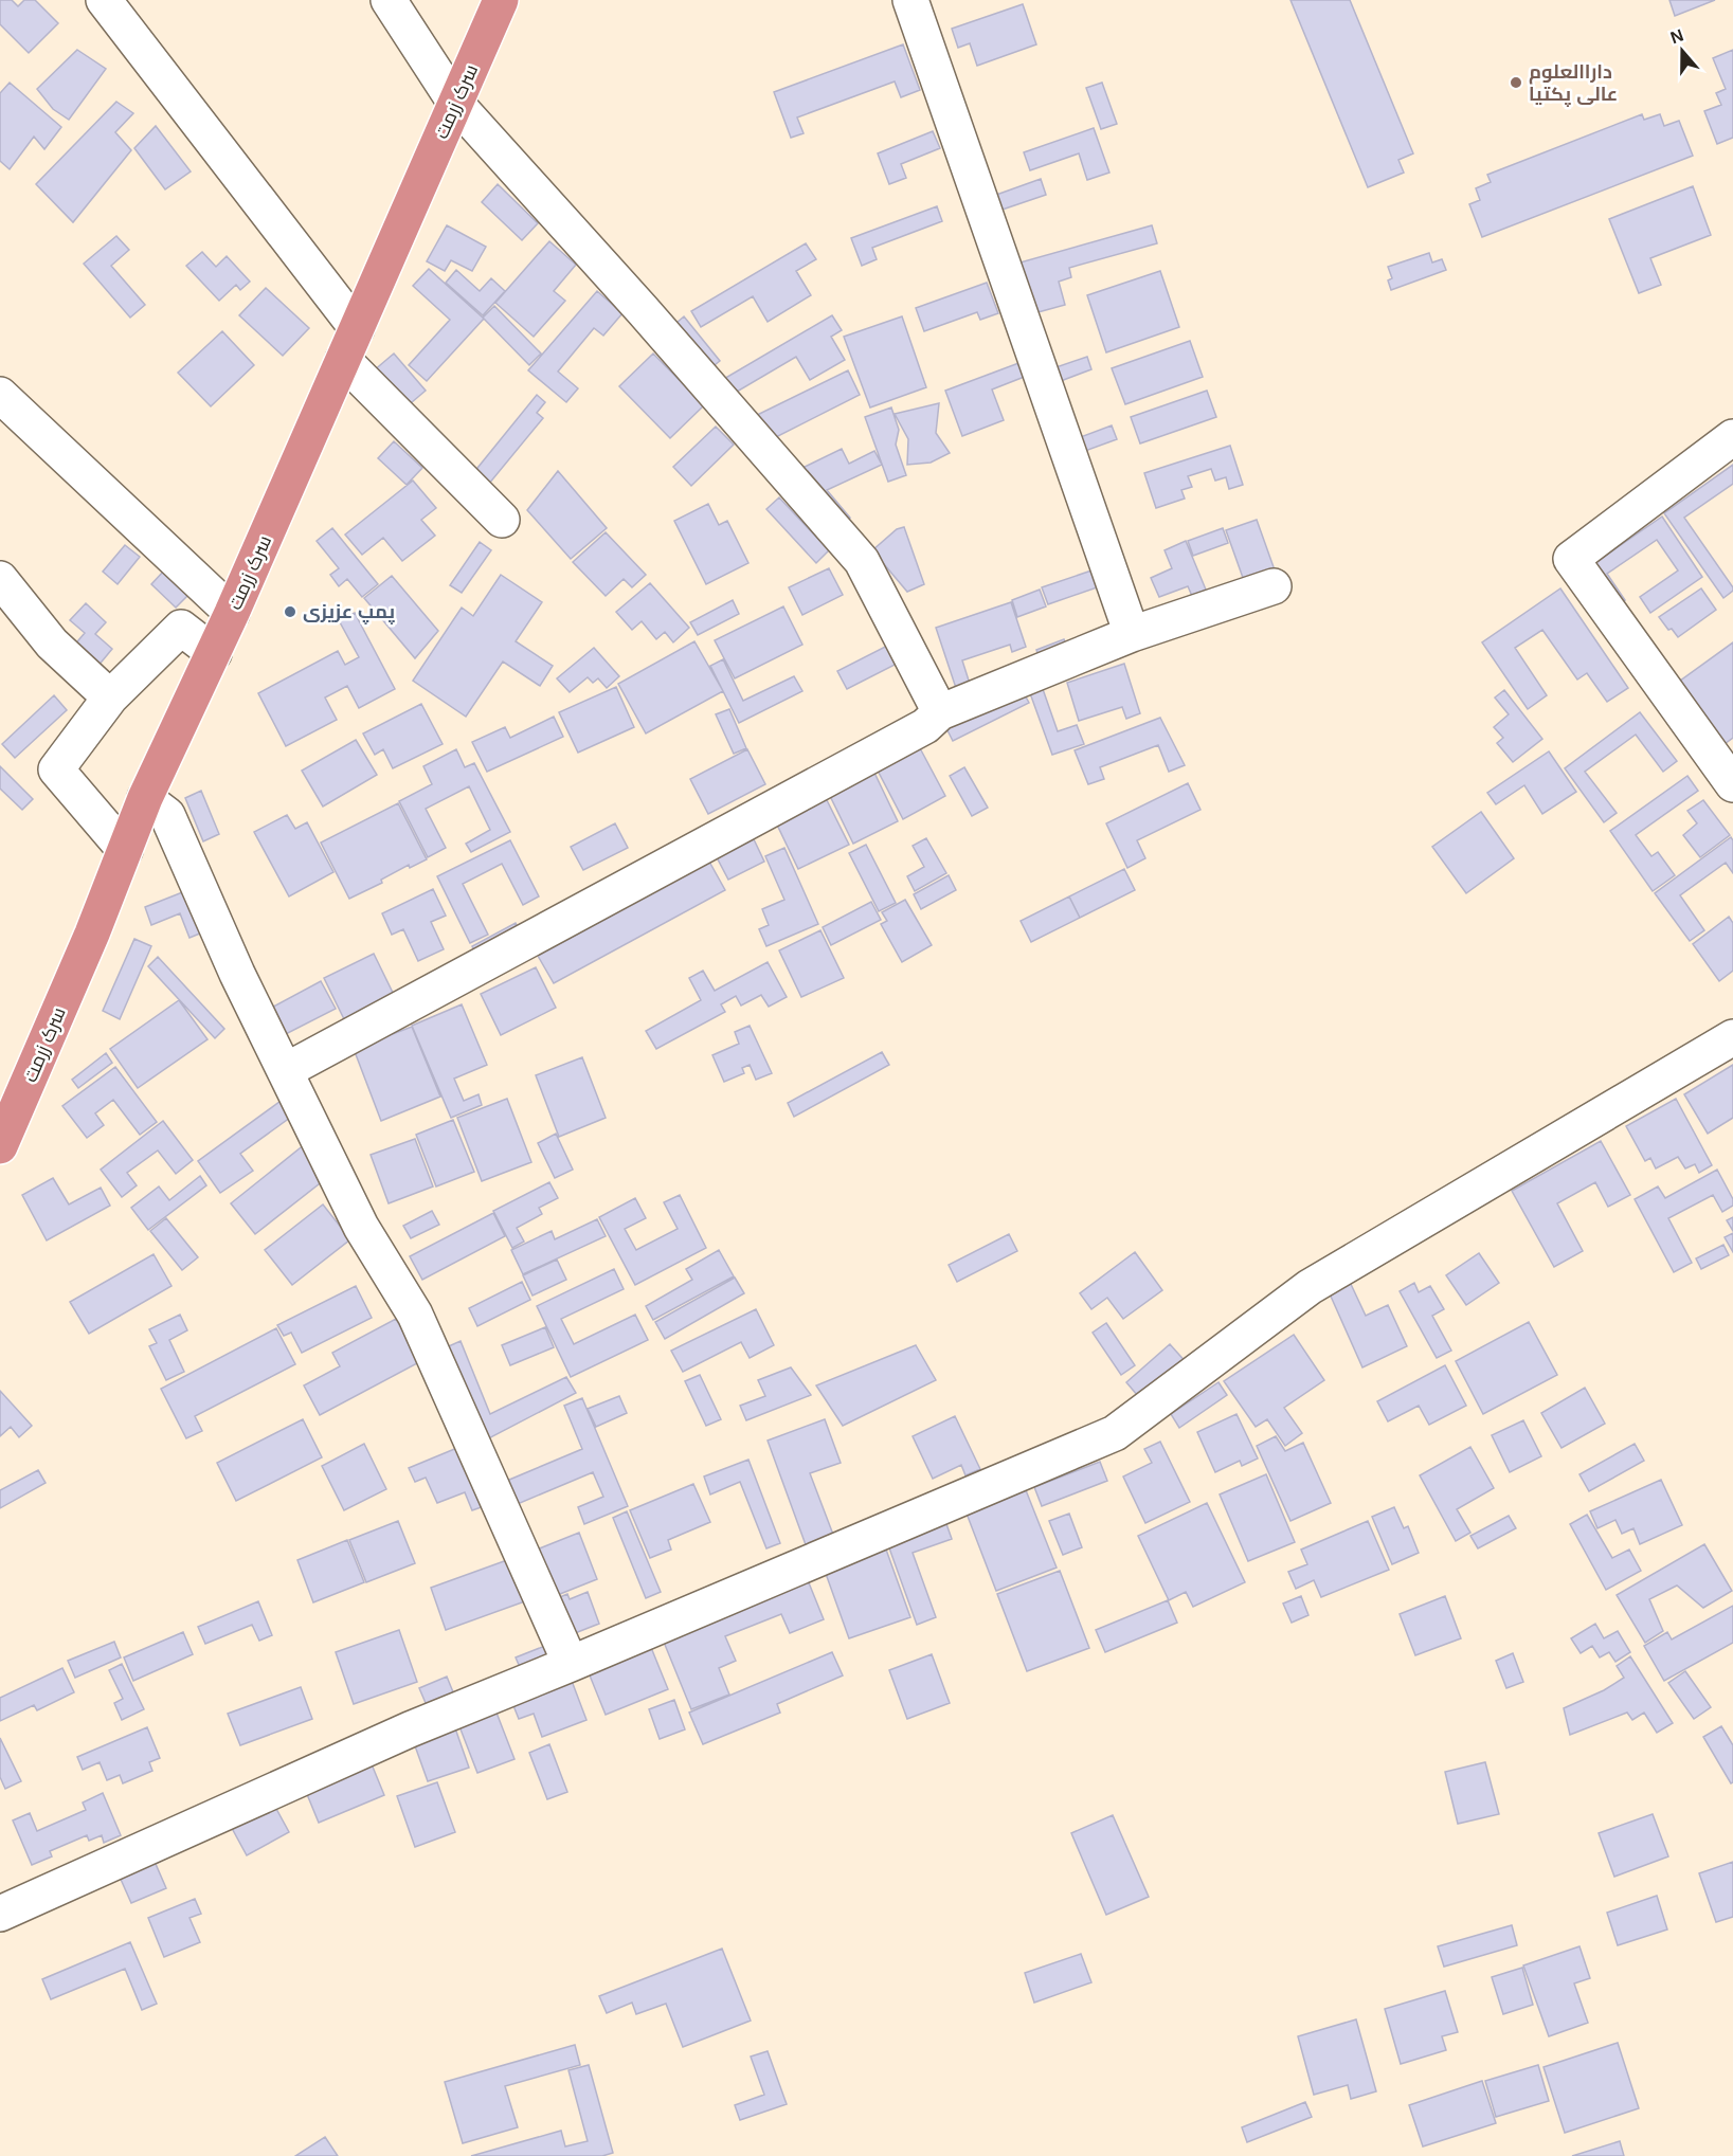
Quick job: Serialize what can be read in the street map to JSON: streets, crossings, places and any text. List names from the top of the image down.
{
  "streets": {
    "highway": ["سرک زرمت"]
  },
  "places": ["داراالعلوم عالی پکتیا", "پمپ عزیزی"],
  "north": "top"
}
